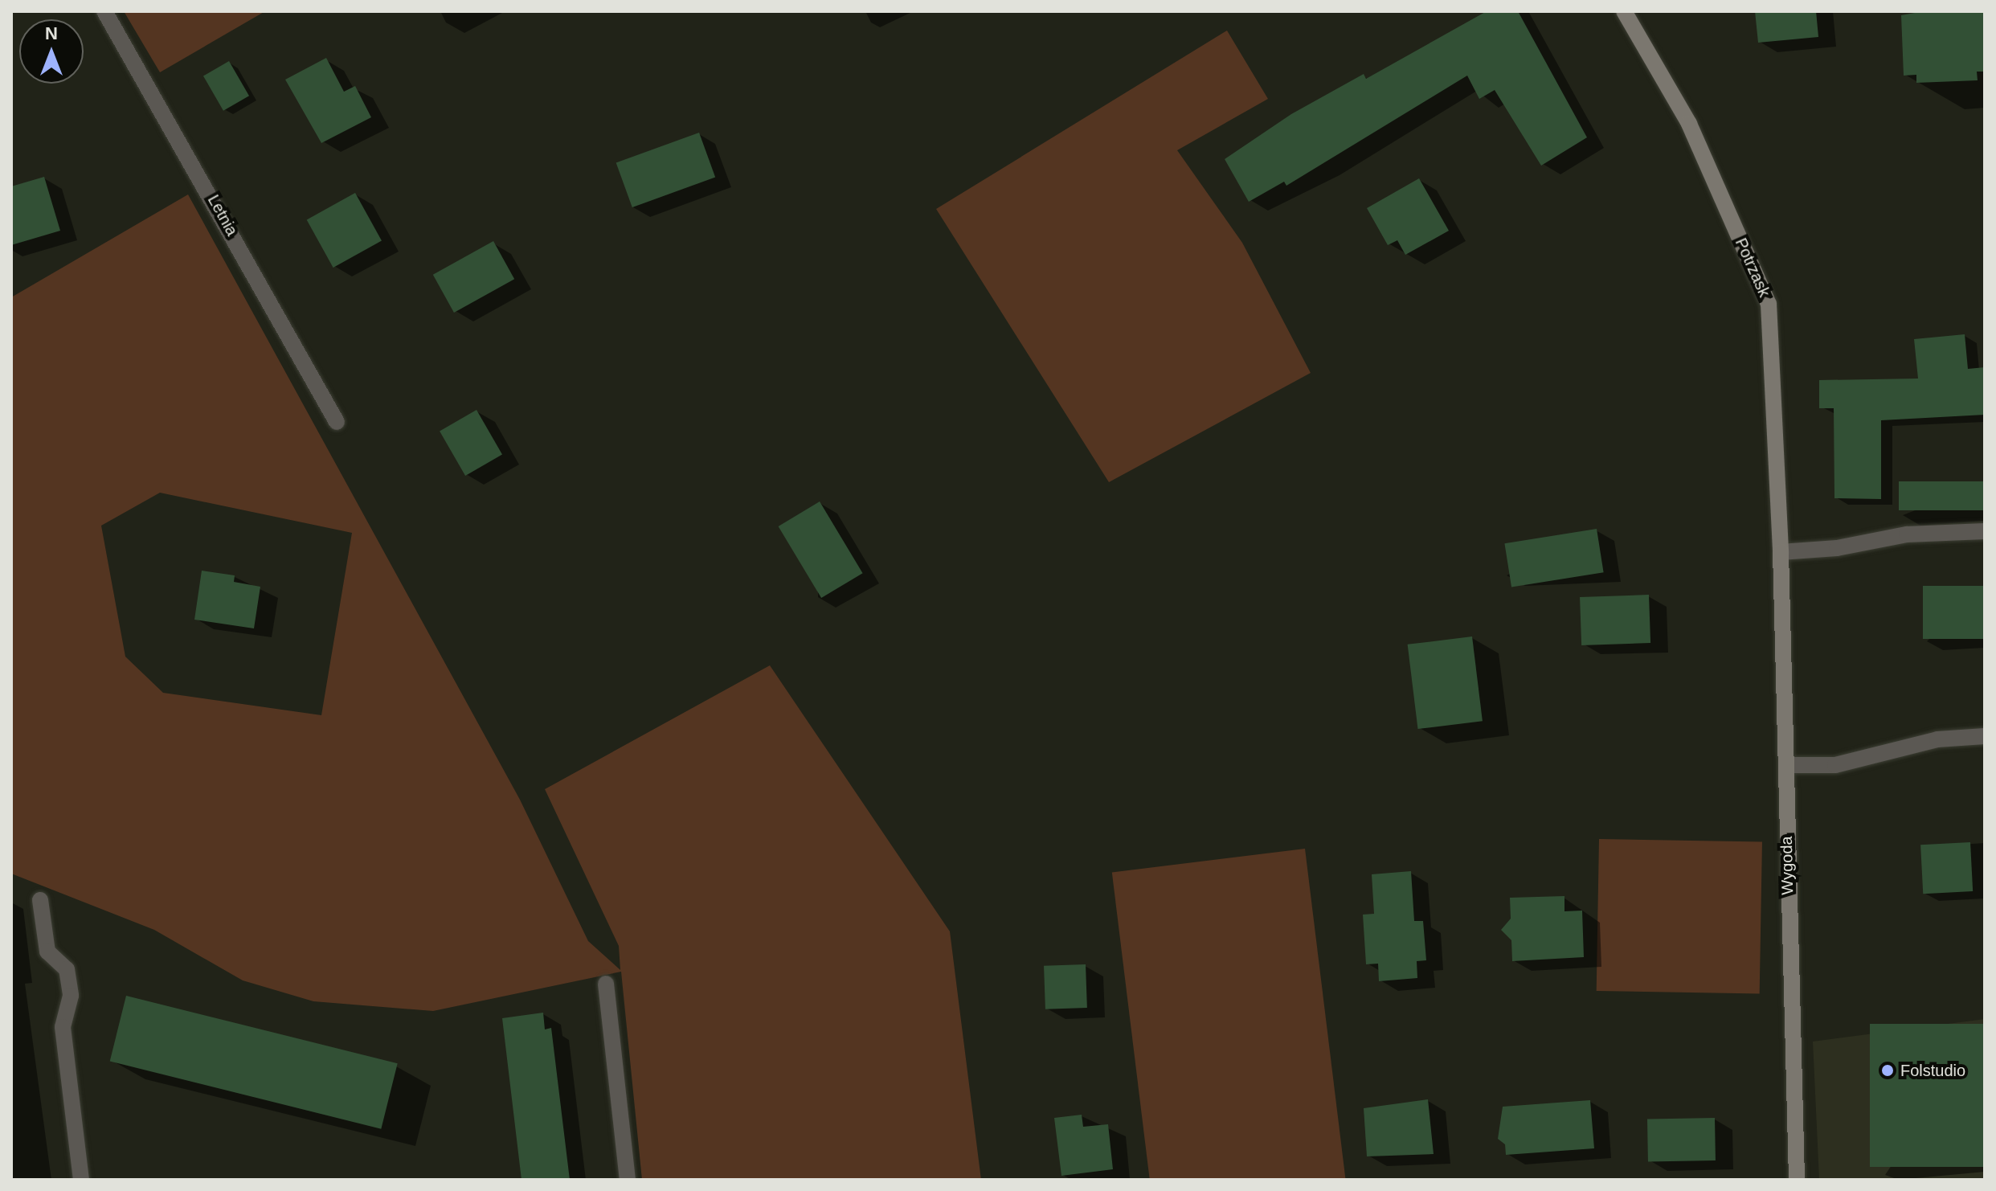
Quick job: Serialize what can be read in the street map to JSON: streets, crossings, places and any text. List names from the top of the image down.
{
  "streets": {
    "street": ["Letnia", "Potrzask", "Wygoda"]
  },
  "crossings": [
    ["Potrzask", "Wygoda"]
  ],
  "places": ["Folstudio"],
  "north": "top"
}
